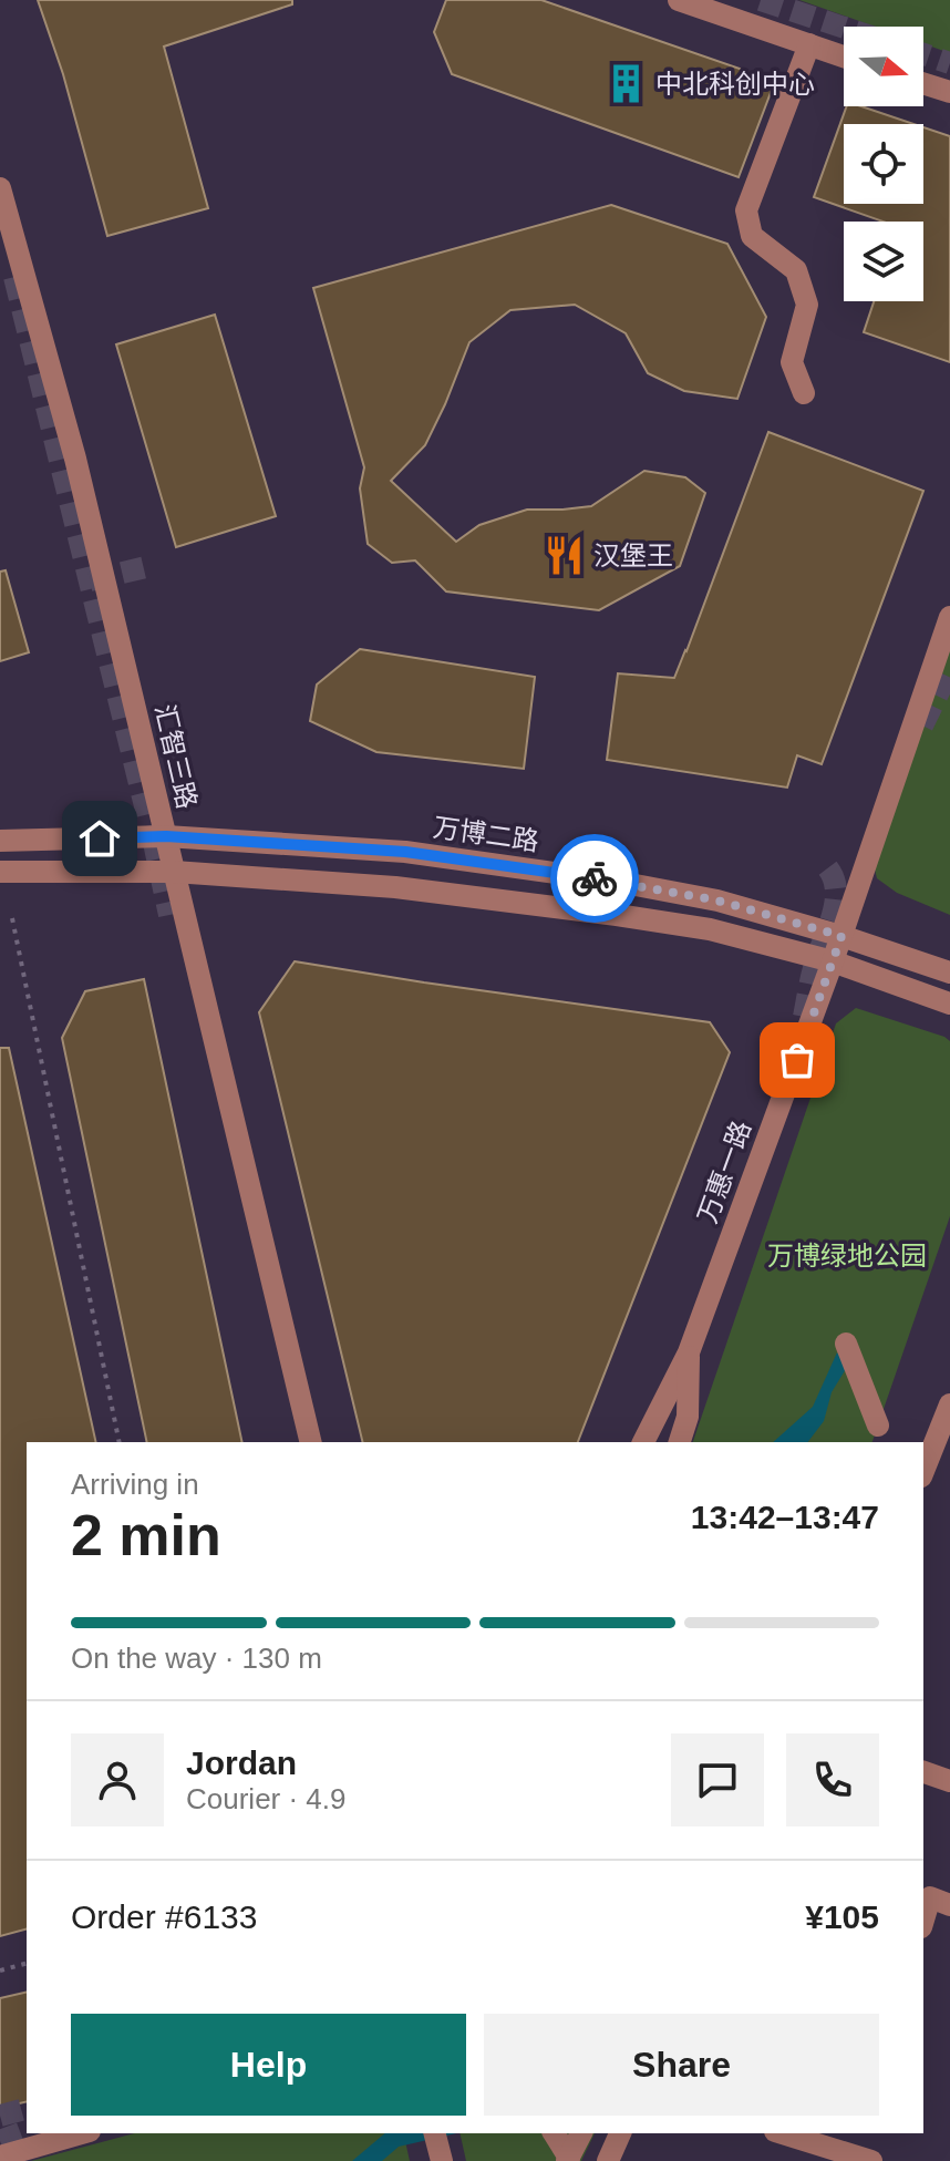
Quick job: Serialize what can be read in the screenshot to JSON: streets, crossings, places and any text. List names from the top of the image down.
{
  "streets": {
    "street": ["汇智三路", "万博二路", "万惠一路"]
  },
  "crossings": [
    ["汇智三路", "万博二路"],
    ["万博二路", "万惠一路"]
  ],
  "parks": ["万博绿地公园"],
  "places": {
    "building": ["中北科创中心"],
    "restaurant": ["汉堡王"]
  },
  "north": "right",
  "page": {
    "heading": ["2 min", "Arriving in", "13:42–13:47"],
    "panel": [
      "Jordan",
      "Courier · 4.9",
      "Order #6133",
      "¥105"
    ],
    "bar": "On the way · 130 m",
    "buttons": ["Help", "Share"]
  }
}
